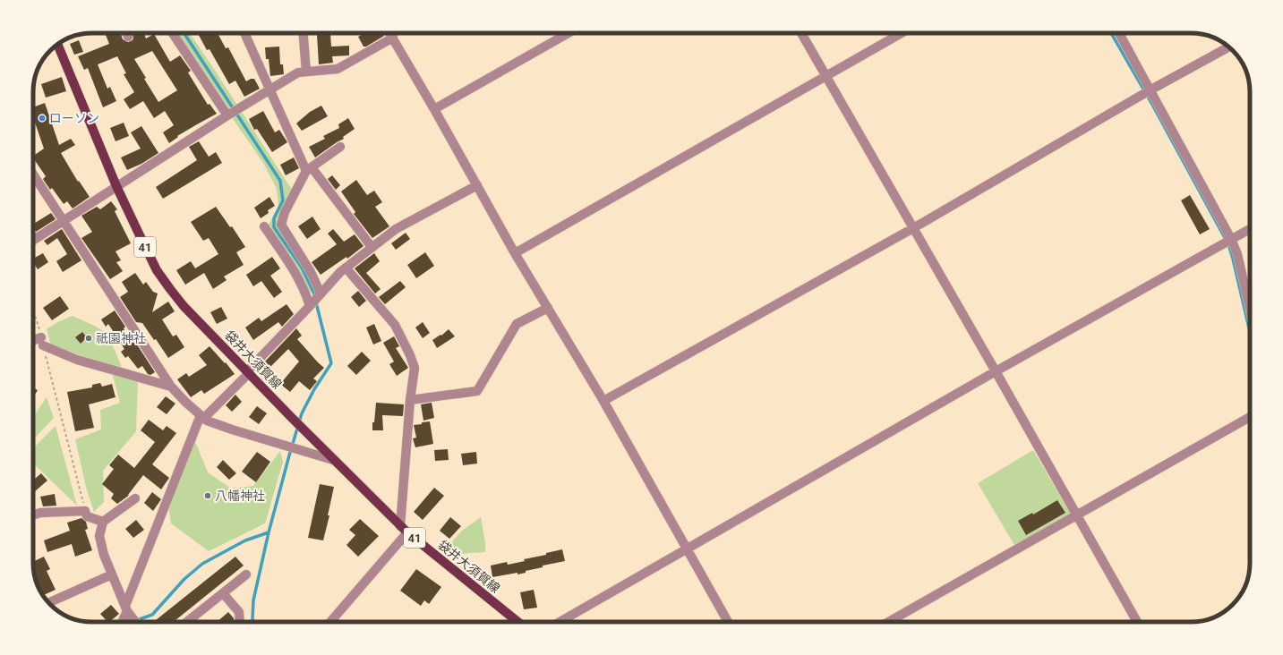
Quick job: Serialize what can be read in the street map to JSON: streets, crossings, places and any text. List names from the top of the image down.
{
  "streets": {
    "main road": ["41", "袋井大須賀線"]
  },
  "places": ["ローソン", "祇園神社", "八幡神社"]
}
